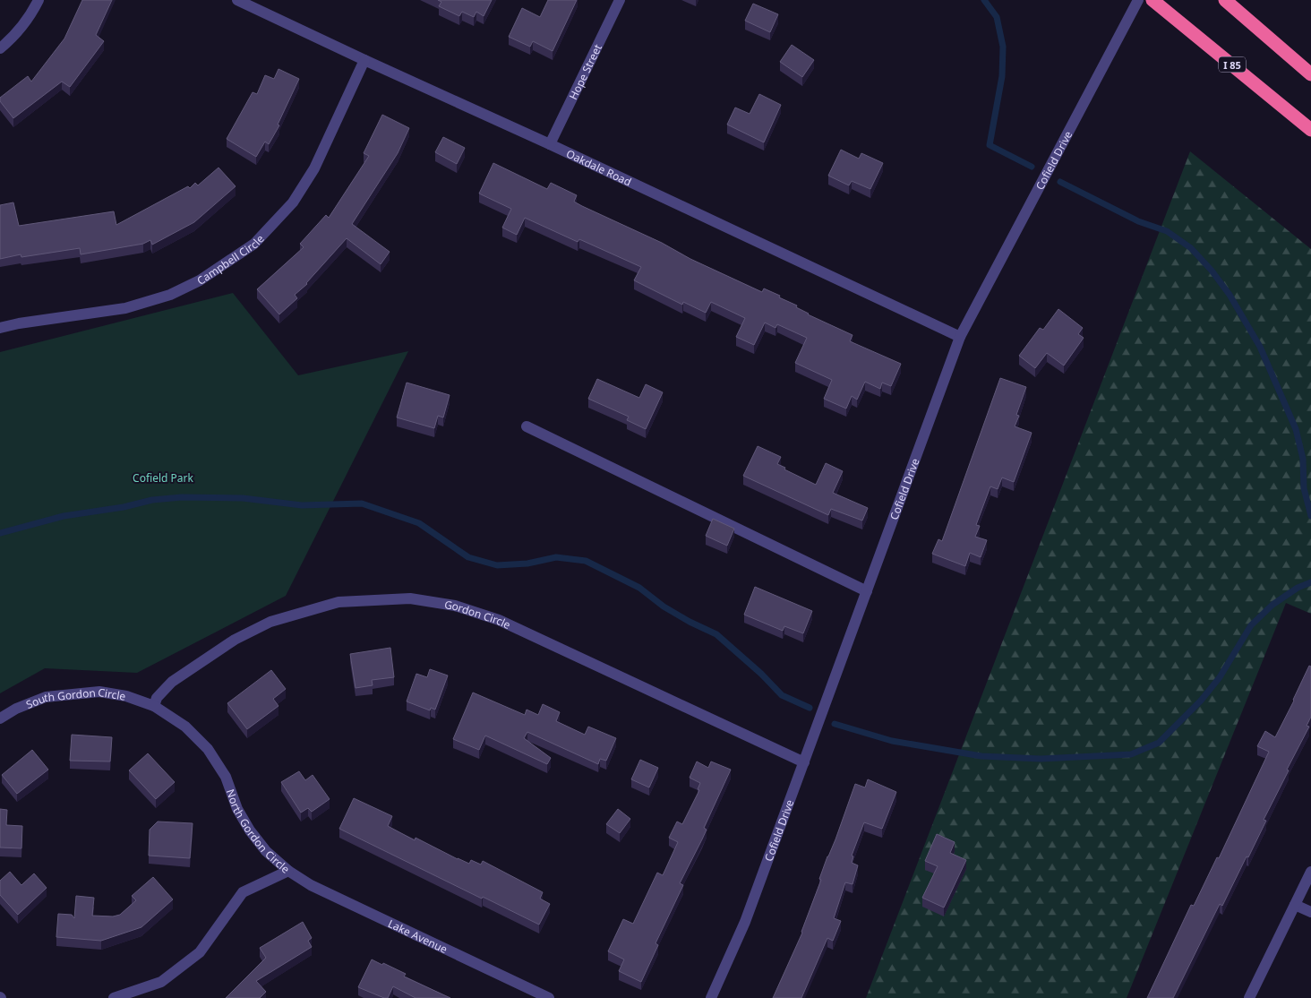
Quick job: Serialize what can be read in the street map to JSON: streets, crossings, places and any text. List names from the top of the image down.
{
  "streets": {
    "highway": ["I 85"],
    "street": [
      "Hope Street",
      "Cofield Drive",
      "Oakdale Road",
      "Campbell Circle",
      "Gordon Circle",
      "South Gordon Circle",
      "North Gordon Circle",
      "Lake Avenue"
    ]
  },
  "crossings": [
    ["Hope Street", "Oakdale Road"],
    ["Cofield Drive", "Oakdale Road"],
    ["Cofield Drive", "Gordon Circle"],
    ["Oakdale Road", "Campbell Circle"],
    ["Gordon Circle", "South Gordon Circle"],
    ["Gordon Circle", "North Gordon Circle"],
    ["South Gordon Circle", "North Gordon Circle"],
    ["North Gordon Circle", "Lake Avenue"]
  ],
  "parks": ["Cofield Park"]
}
